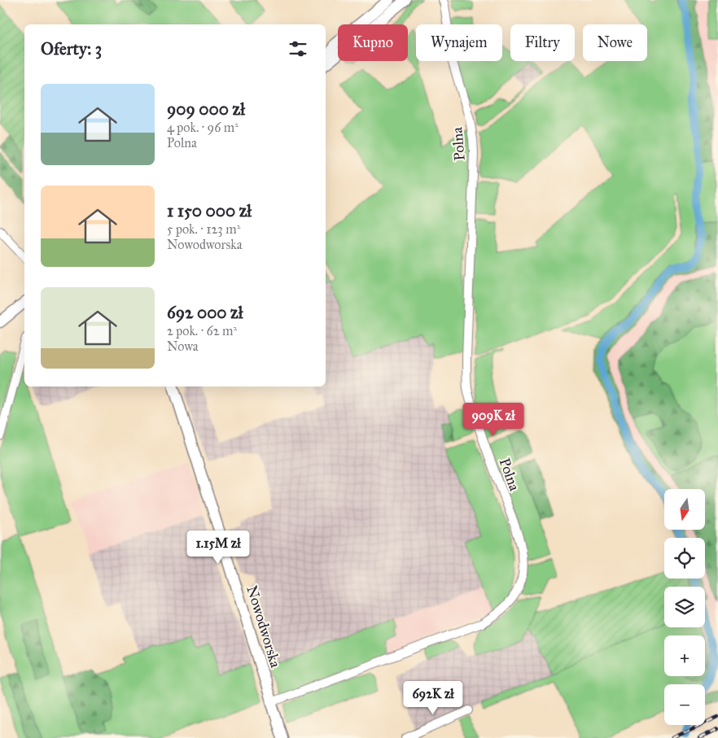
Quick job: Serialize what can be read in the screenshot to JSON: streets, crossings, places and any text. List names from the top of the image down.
{
  "streets": {
    "main road": ["Nowodworska"],
    "street": ["Polna"]
  },
  "crossings": [
    ["Polna", "Nowodworska"]
  ],
  "north": "bottom",
  "page": {
    "chip": [
      "Kupno",
      "Wynajem",
      "Filtry",
      "Nowe"
    ],
    "heading": "Oferty: 3",
    "list": [
      {
        "name": "909 000 zł",
        "note": "4 pok. · 96 m² · Polna"
      },
      {
        "name": "1 150 000 zł",
        "note": "5 pok. · 123 m² · Nowodworska"
      },
      {
        "name": "692 000 zł",
        "note": "2 pok. · 62 m² · Nowa"
      }
    ],
    "price": ["909K zł", "1.15M zł", "692K zł"],
    "map_buttons": ["+", "−"]
  }
}
